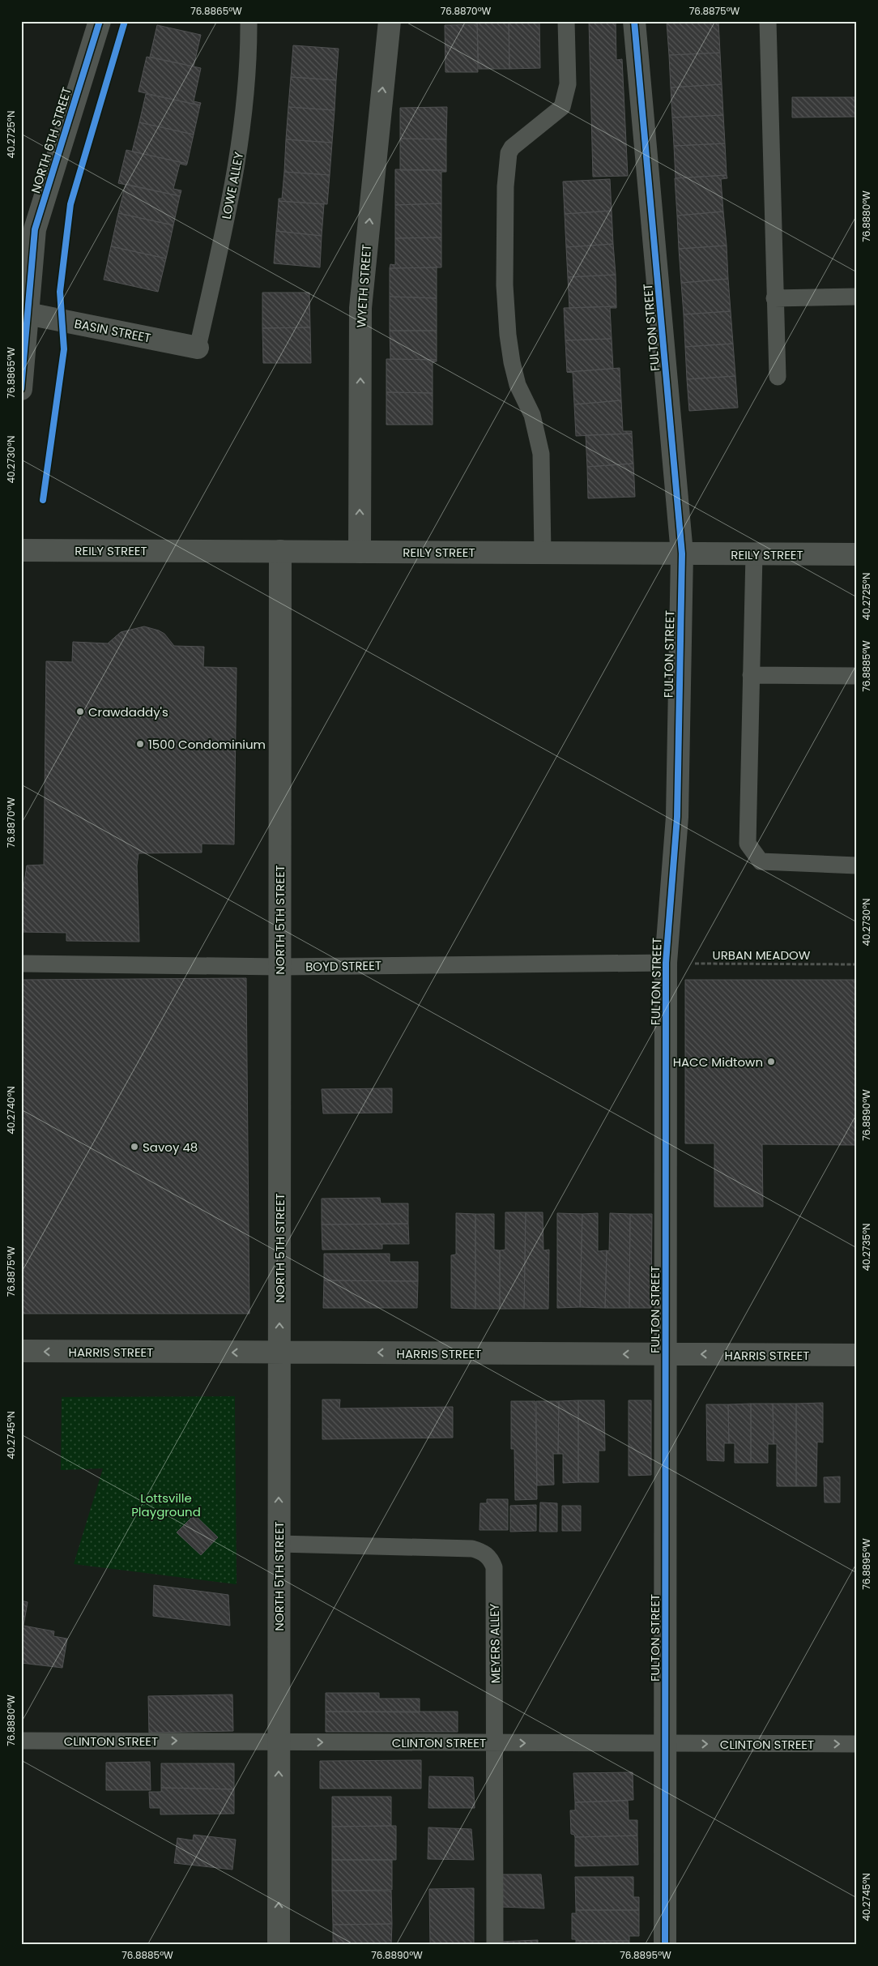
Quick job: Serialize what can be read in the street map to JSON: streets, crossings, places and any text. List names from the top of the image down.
{
  "streets": {
    "street": [
      "NORTH 6TH STREET",
      "WYETH STREET",
      "FULTON STREET",
      "BASIN STREET",
      "REILY STREET",
      "NORTH 5TH STREET",
      "HARRIS STREET"
    ],
    "lane": [
      "LOWE ALLEY",
      "BOYD STREET",
      "MEYERS ALLEY",
      "CLINTON STREET"
    ],
    "path": ["URBAN MEADOW"]
  },
  "crossings": [
    ["NORTH 6TH STREET", "BASIN STREET"],
    ["LOWE ALLEY", "BASIN STREET"],
    ["WYETH STREET", "REILY STREET"],
    ["FULTON STREET", "REILY STREET"],
    ["FULTON STREET", "URBAN MEADOW"],
    ["FULTON STREET", "BOYD STREET"],
    ["FULTON STREET", "HARRIS STREET"],
    ["FULTON STREET", "CLINTON STREET"],
    ["REILY STREET", "NORTH 5TH STREET"],
    ["NORTH 5TH STREET", "BOYD STREET"],
    ["NORTH 5TH STREET", "HARRIS STREET"],
    ["NORTH 5TH STREET", "MEYERS ALLEY"],
    ["NORTH 5TH STREET", "CLINTON STREET"],
    ["URBAN MEADOW", "BOYD STREET"],
    ["MEYERS ALLEY", "CLINTON STREET"]
  ],
  "one_way": [
    "WYETH STREET",
    "NORTH 5TH STREET",
    "HARRIS STREET",
    "CLINTON STREET"
  ],
  "parks": ["Lottsville Playground"],
  "places": [
    "Crawdaddy's",
    "1500 Condominium",
    "HACC Midtown",
    "Savoy 48"
  ],
  "coordinates": [
    "76.8865°W",
    "76.8870°W",
    "76.8875°W",
    "40.2725°N",
    "76.8880°W",
    "40.2730°N",
    "76.8885°W",
    "40.2740°N",
    "76.8890°W",
    "40.2735°N",
    "40.2745°N",
    "76.8895°W"
  ]
}
